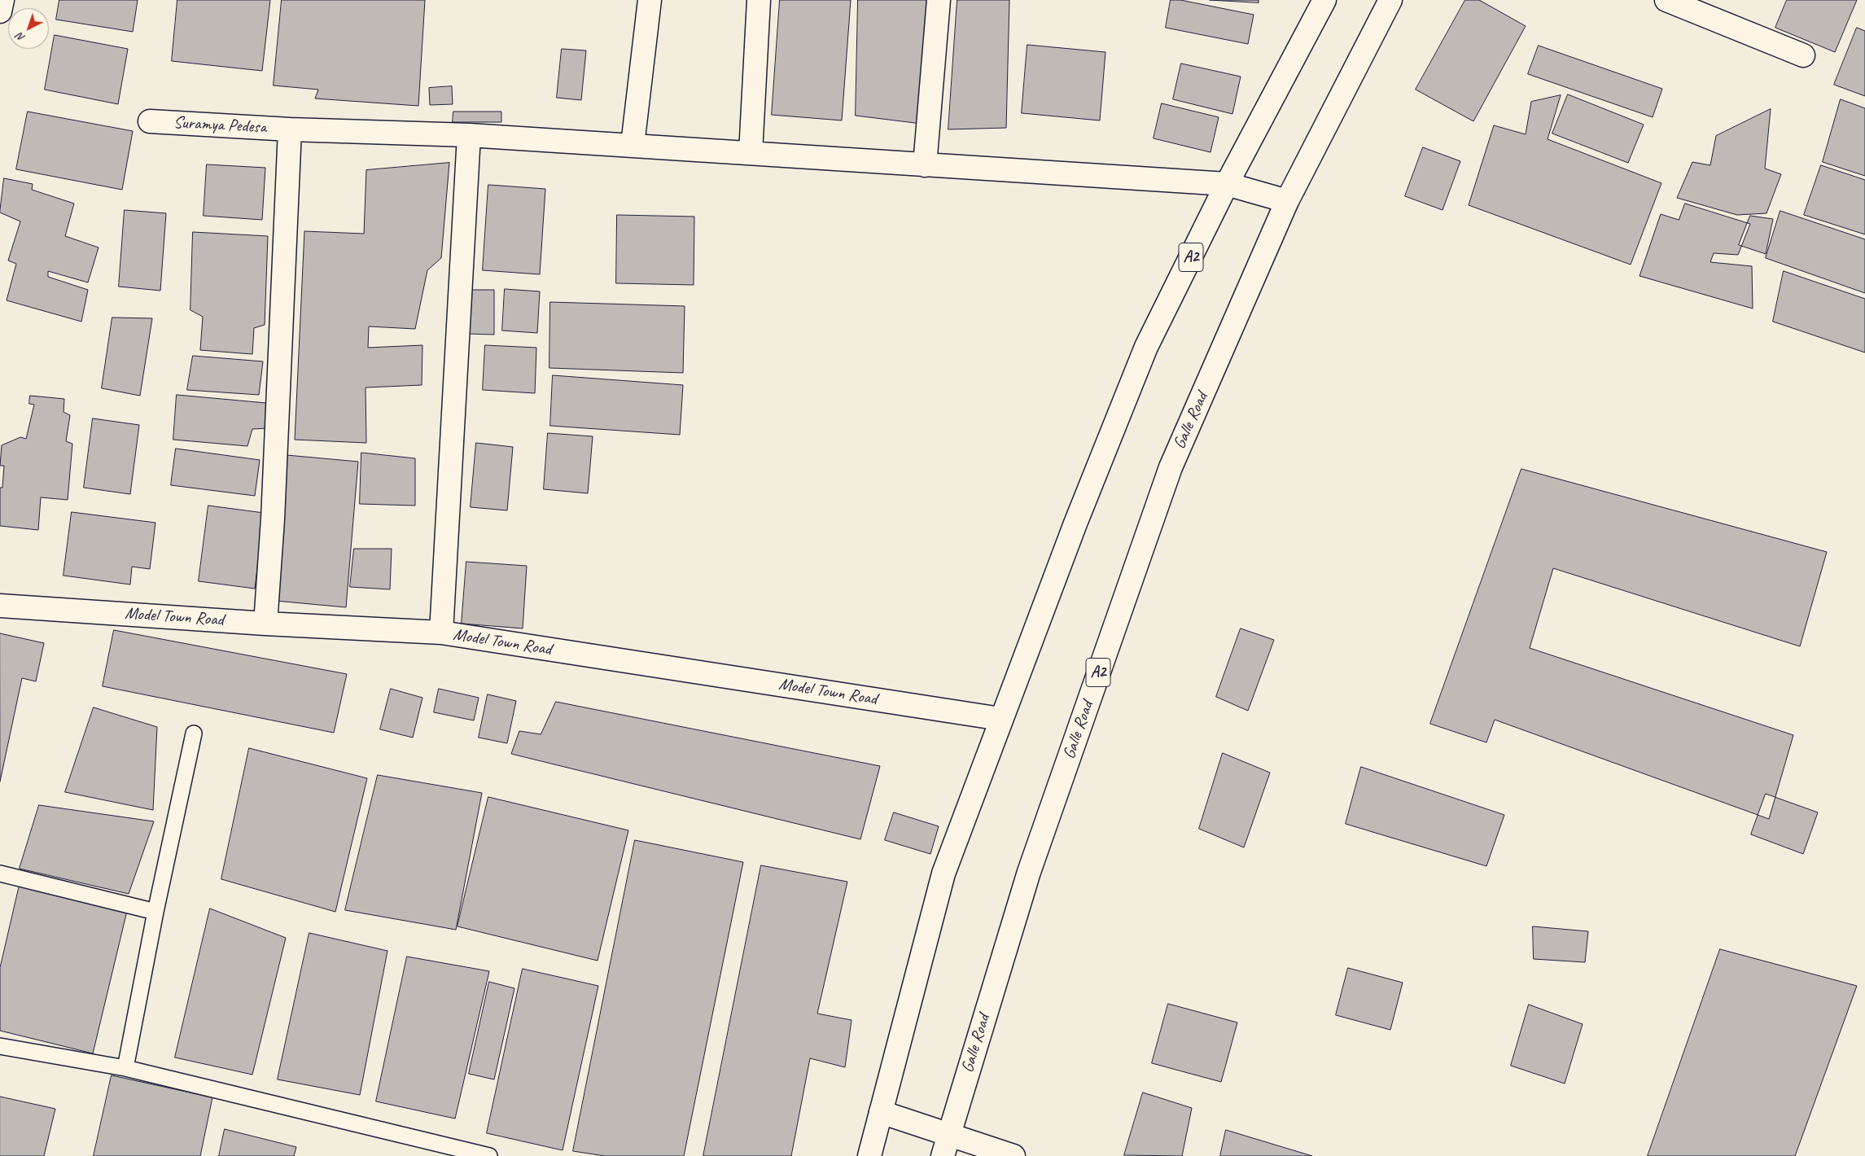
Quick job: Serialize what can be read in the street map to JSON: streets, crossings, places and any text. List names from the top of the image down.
{
  "streets": {
    "main road": [
      "Suramya Pedesa",
      "A2",
      "Galle Road",
      "Model Town Road"
    ]
  },
  "crossings": [
    ["Suramya Pedesa", "A2"],
    ["Suramya Pedesa", "Galle Road"],
    ["A2", "Galle Road"],
    ["A2", "Model Town Road"]
  ],
  "north": "bottom left"
}
